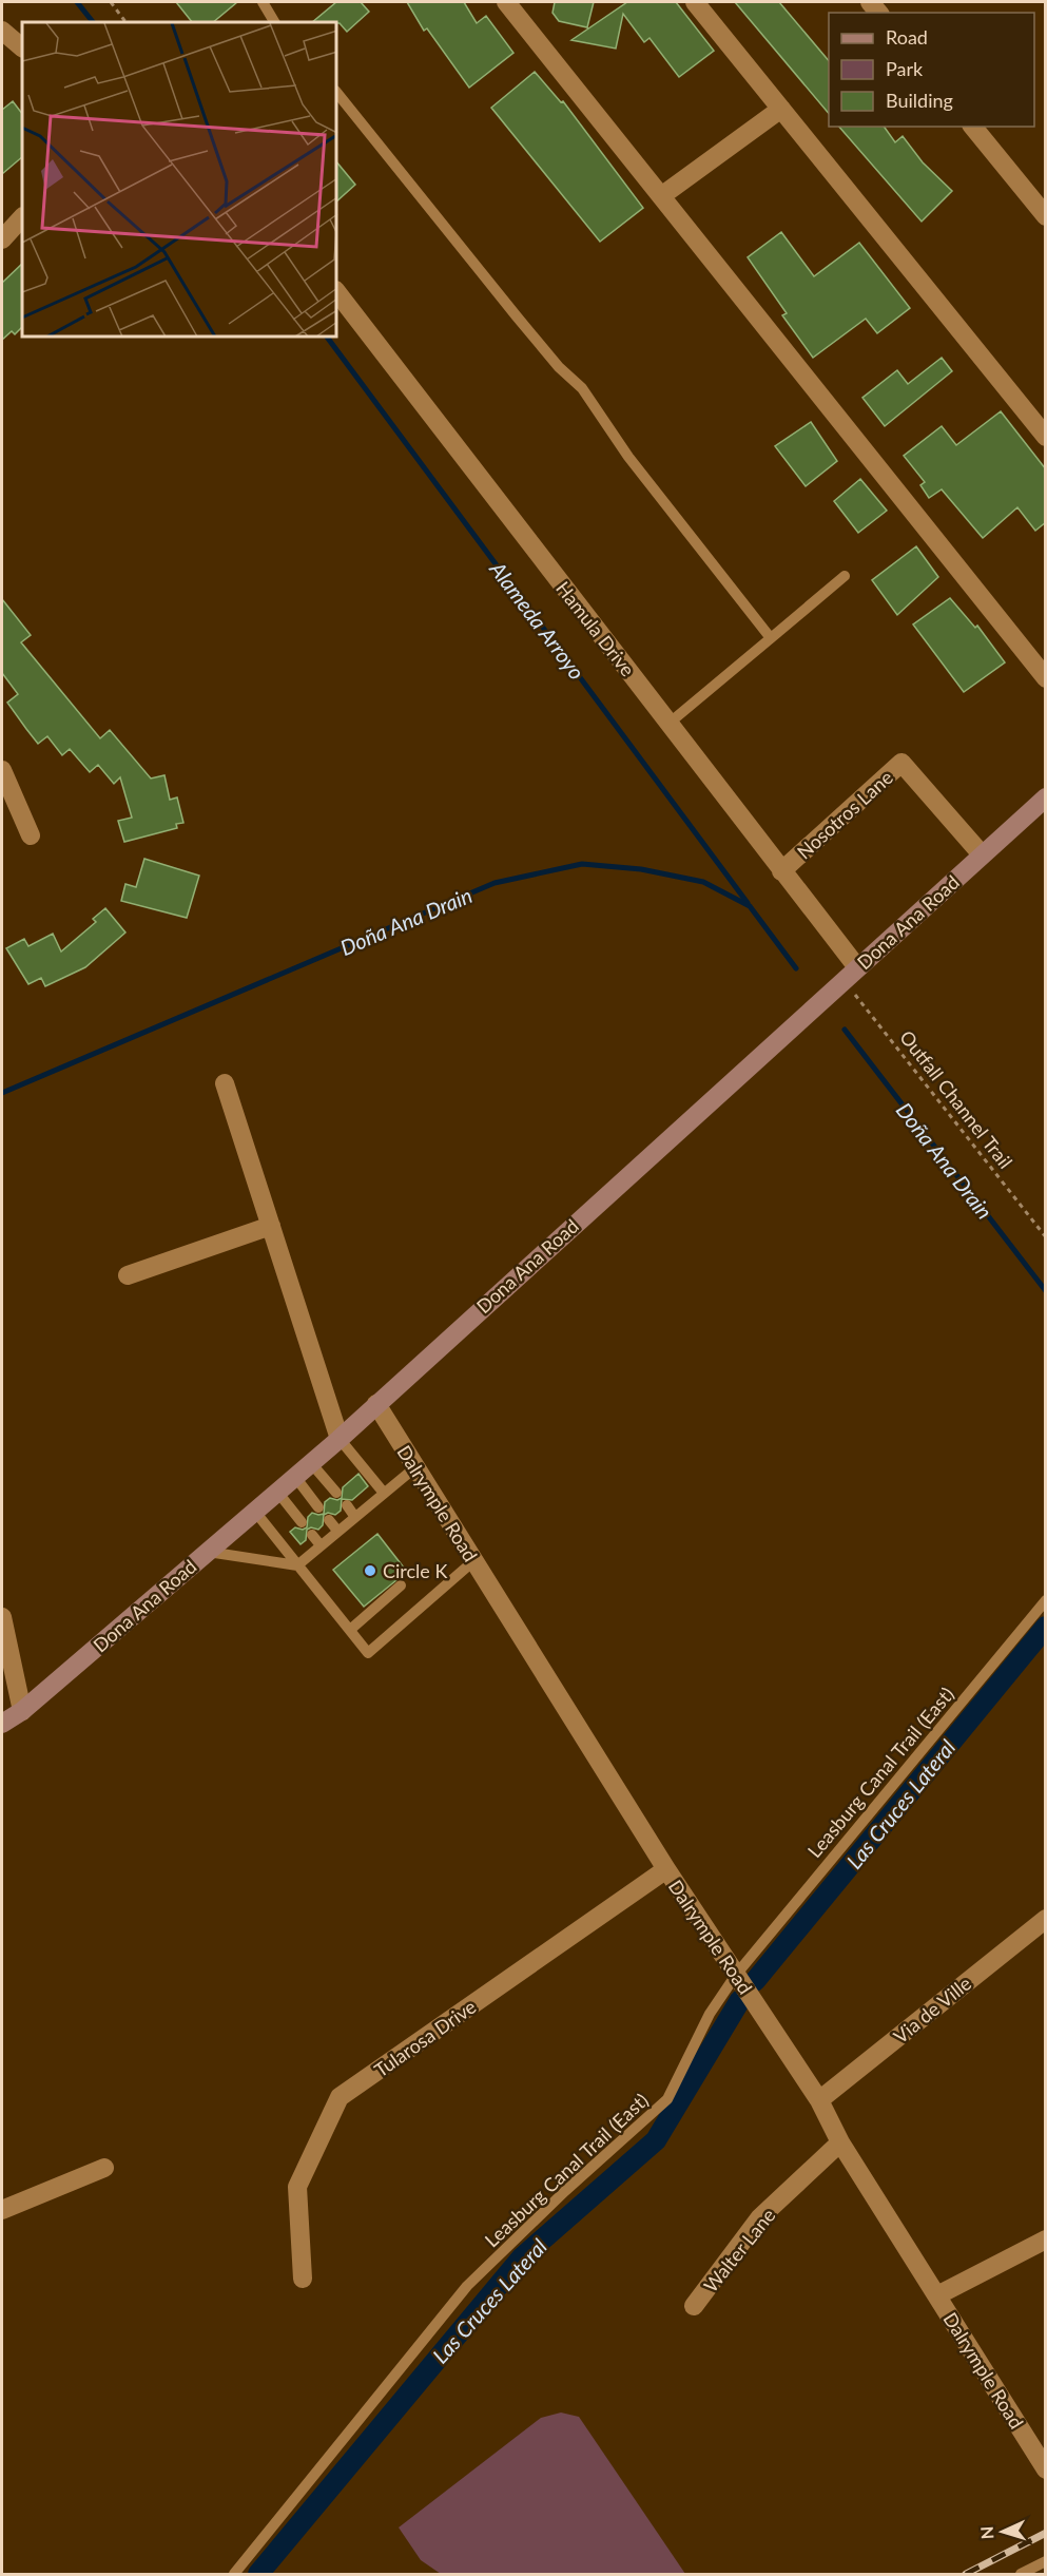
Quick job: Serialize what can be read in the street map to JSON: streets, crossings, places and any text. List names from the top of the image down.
{
  "streets": {
    "street": [
      "Hamula Drive",
      "Nosotros Lane",
      "Dona Ana Road",
      "Dalrymple Road",
      "Via de Ville",
      "Tularosa Drive",
      "Walter Lane"
    ],
    "lane": ["Leasburg Canal Trail (East)"],
    "path": ["Outfall Channel Trail"]
  },
  "crossings": [
    ["Hamula Drive", "Nosotros Lane"],
    ["Hamula Drive", "Dona Ana Road"],
    ["Hamula Drive", "Outfall Channel Trail"],
    ["Nosotros Lane", "Dona Ana Road"],
    ["Dona Ana Road", "Outfall Channel Trail"],
    ["Dona Ana Road", "Dalrymple Road"],
    ["Dalrymple Road", "Leasburg Canal Trail (East)"],
    ["Dalrymple Road", "Via de Ville"],
    ["Dalrymple Road", "Tularosa Drive"],
    ["Dalrymple Road", "Walter Lane"]
  ],
  "water": ["Alameda Arroyo", "Doña Ana Drain", "Las Cruces Lateral"],
  "places": ["Circle K"],
  "legend": ["Road", "Park", "Building"],
  "north": "left"
}
